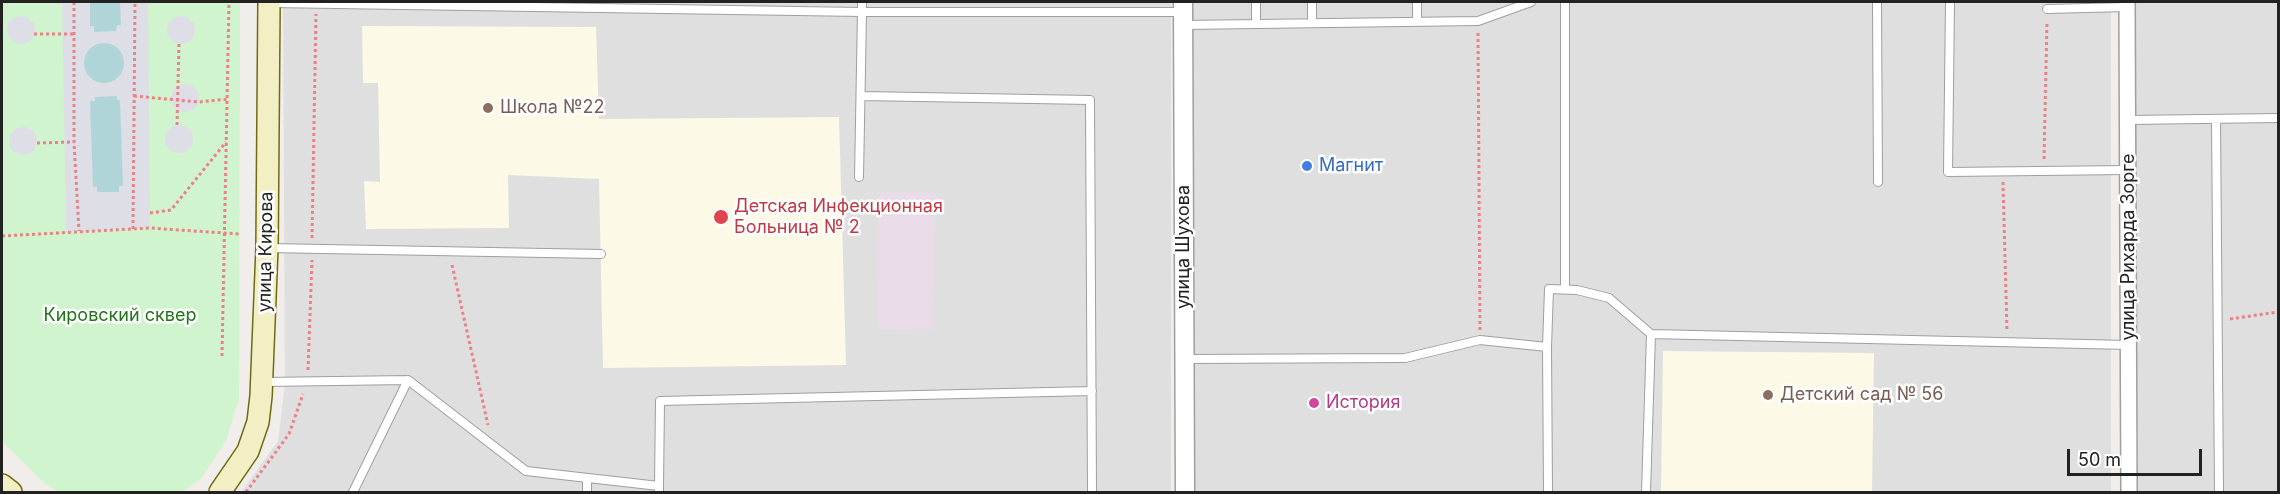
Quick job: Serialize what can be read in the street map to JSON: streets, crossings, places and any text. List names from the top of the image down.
{
  "streets": {
    "main road": ["улица Кирова"],
    "street": ["улица Шухова", "улица Рихарда Зорге"]
  },
  "parks": ["Кировский сквер"],
  "places": [
    "Школа №22",
    "Магнит",
    "Детская Инфекционная Больница № 2",
    "Детский сад № 56",
    "История"
  ],
  "scale_bar": "50 m"
}
